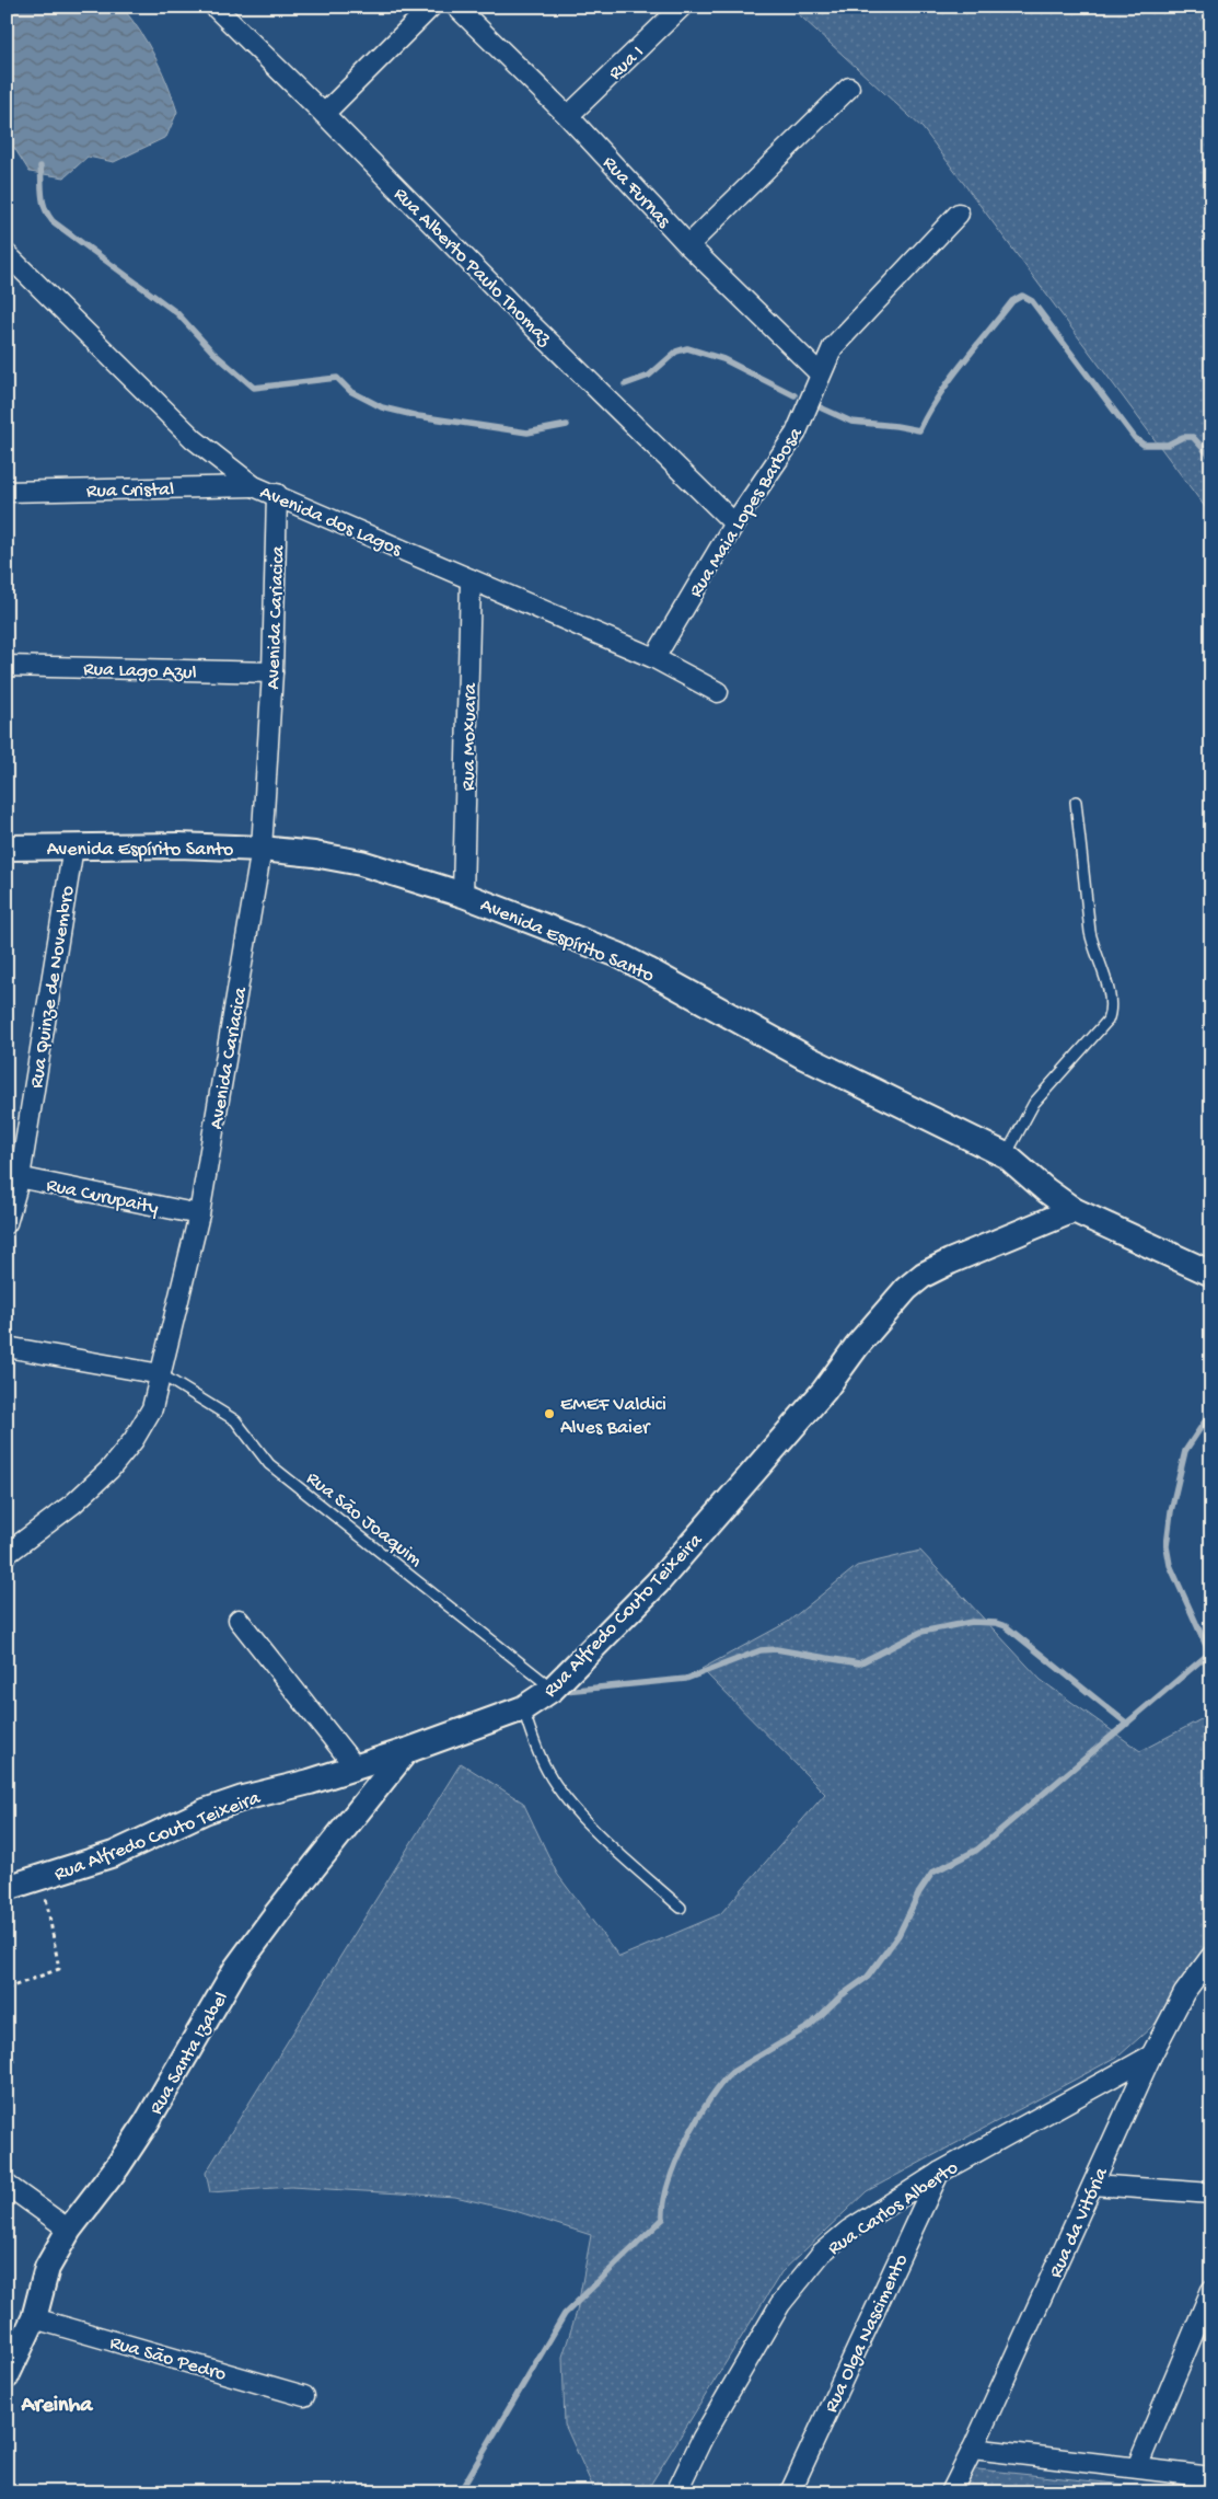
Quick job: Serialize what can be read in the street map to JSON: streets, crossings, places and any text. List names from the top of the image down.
{
  "streets": {
    "street": [
      "Rua I",
      "Rua Furnas",
      "Rua Alberto Paulo Thomaz",
      "Rua Cristal",
      "Rua Maia Lopes Barbosa",
      "Avenida dos Lagos",
      "Avenida Cariacica",
      "Rua Lago Azul",
      "Rua Moxuara",
      "Avenida Espírito Santo",
      "Rua Quinze de Novembro",
      "Rua Curupaity",
      "Rua Alfredo Couto Teixeira",
      "Rua Santa Izabel",
      "Rua Carlos Alberto",
      "Rua da Vitória",
      "Rua Olga Nascimento",
      "Rua São Pedro"
    ],
    "lane": ["Rua São Joaquim"]
  },
  "crossings": [
    ["Rua I", "Rua Furnas"],
    ["Rua Furnas", "Rua Maia Lopes Barbosa"],
    ["Rua Alberto Paulo Thomaz", "Rua Maia Lopes Barbosa"],
    ["Rua Cristal", "Avenida dos Lagos"],
    ["Rua Maia Lopes Barbosa", "Avenida dos Lagos"],
    ["Avenida dos Lagos", "Avenida Cariacica"],
    ["Avenida dos Lagos", "Rua Moxuara"],
    ["Avenida Cariacica", "Rua Lago Azul"],
    ["Avenida Cariacica", "Avenida Espírito Santo"],
    ["Avenida Cariacica", "Rua Curupaity"],
    ["Avenida Cariacica", "Rua São Joaquim"],
    ["Rua Moxuara", "Avenida Espírito Santo"],
    ["Avenida Espírito Santo", "Rua Quinze de Novembro"],
    ["Avenida Espírito Santo", "Rua Alfredo Couto Teixeira"],
    ["Rua Quinze de Novembro", "Rua Curupaity"],
    ["Rua São Joaquim", "Rua Alfredo Couto Teixeira"],
    ["Rua Alfredo Couto Teixeira", "Rua Santa Izabel"],
    ["Rua Santa Izabel", "Rua São Pedro"],
    ["Rua Carlos Alberto", "Rua da Vitória"],
    ["Rua Carlos Alberto", "Rua Olga Nascimento"]
  ],
  "districts": ["Areinha"],
  "places": ["EMEF Valdici Alves Baier"]
}
